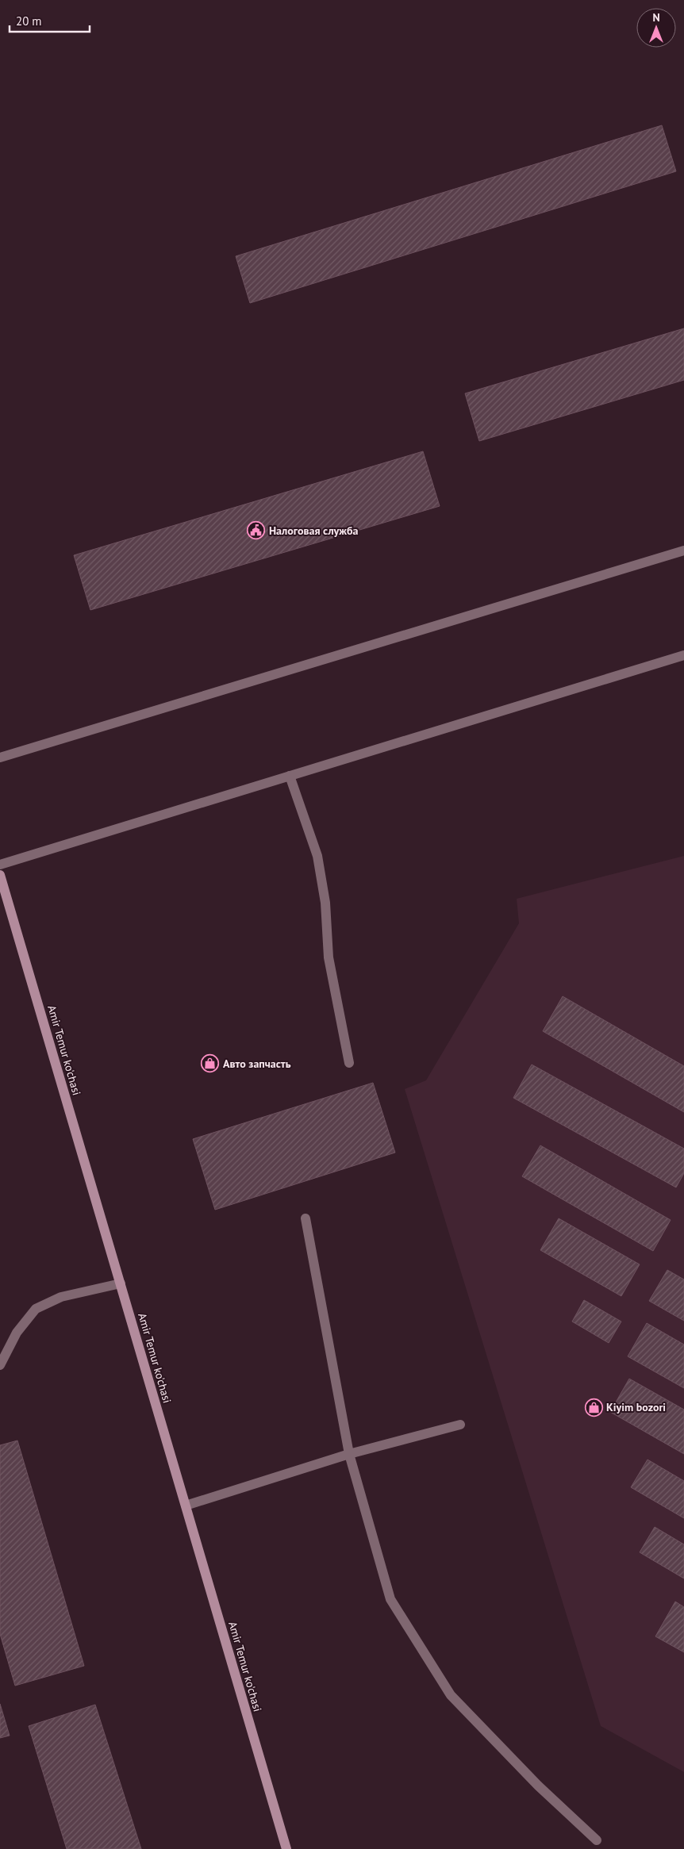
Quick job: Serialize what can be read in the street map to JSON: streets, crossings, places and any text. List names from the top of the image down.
{
  "streets": {
    "main road": ["Amir Temur ko'chasi"]
  },
  "places": {
    "public building": ["Налоговая служба"],
    "shop": ["Авто запчасть", "Kiyim bozori"]
  },
  "scale_bar": "20 m",
  "north": "top"
}
